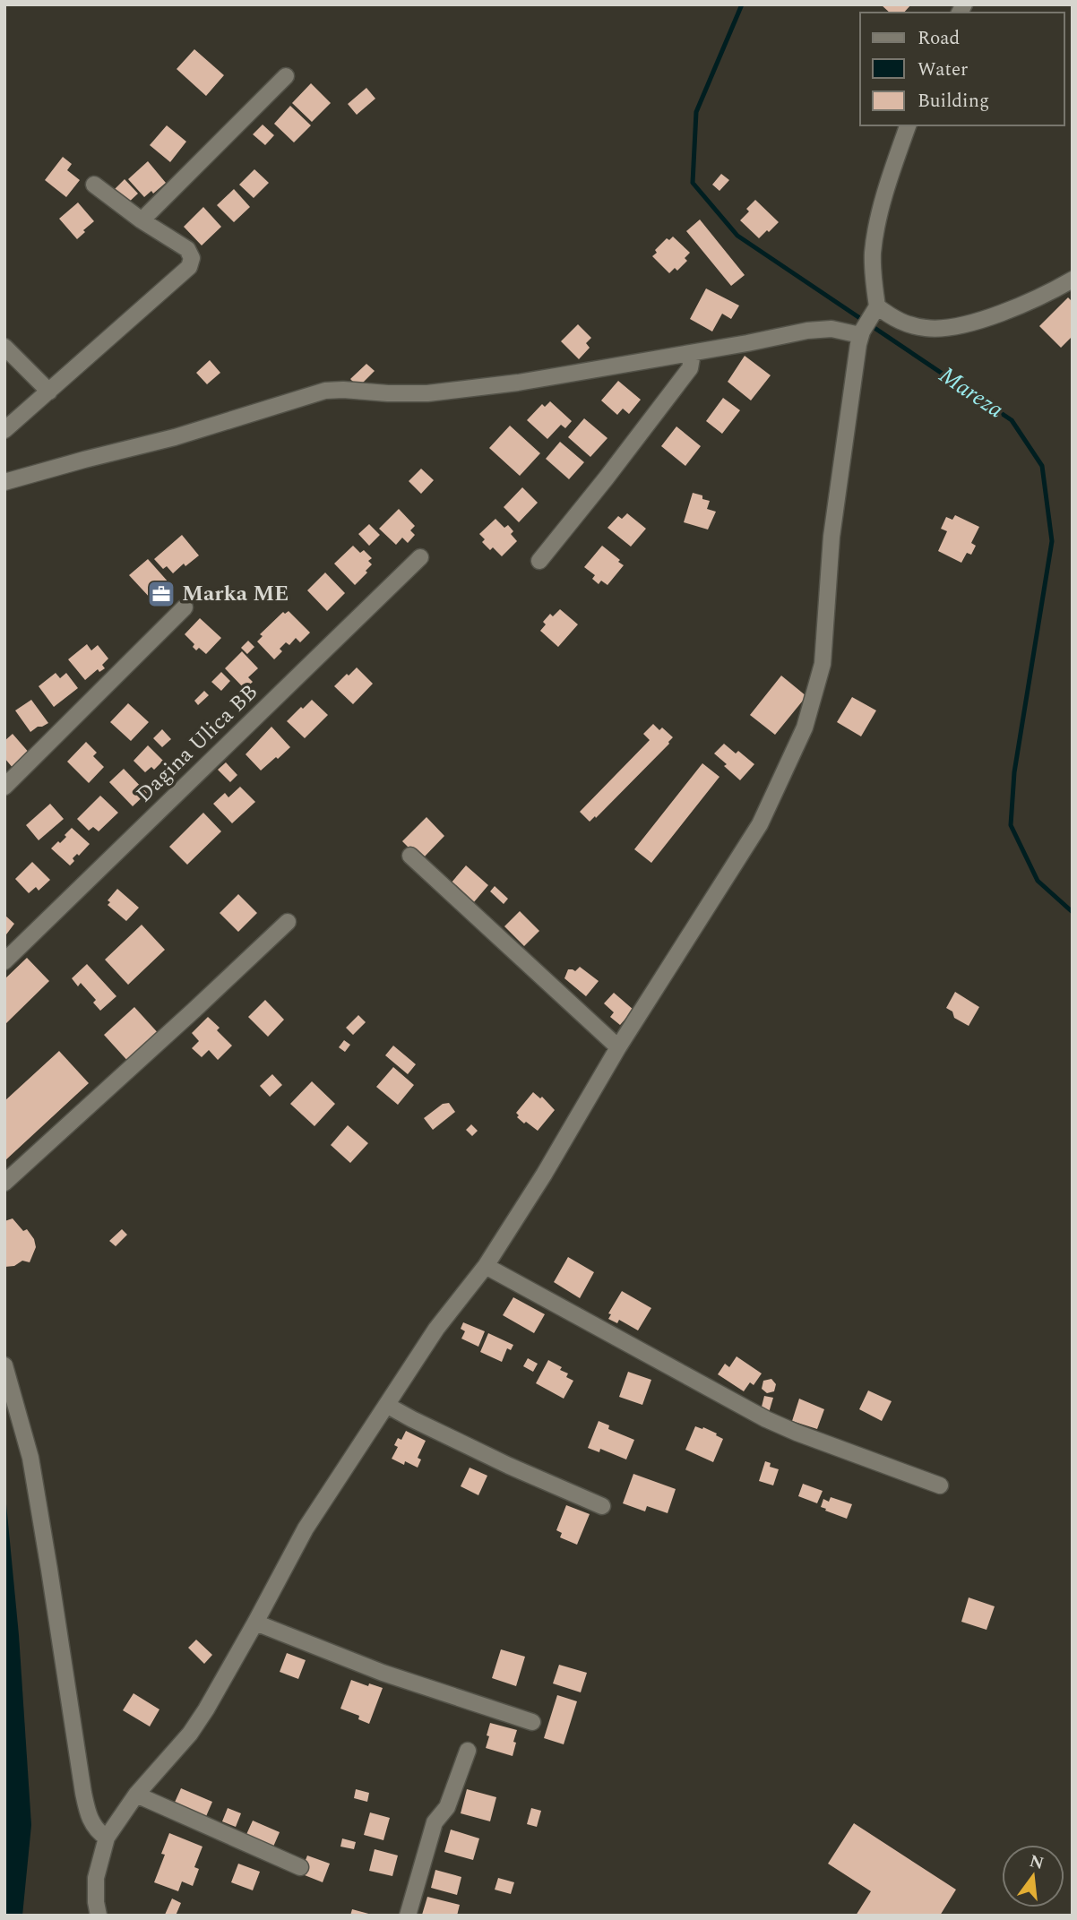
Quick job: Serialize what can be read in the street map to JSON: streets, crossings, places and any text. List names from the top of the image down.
{
  "streets": {
    "street": ["Dagina Ulica BB"]
  },
  "water": ["Mareza"],
  "places": {
    "office": ["Marka ME"]
  },
  "legend": ["Road", "Water", "Building"],
  "north": "top"
}
